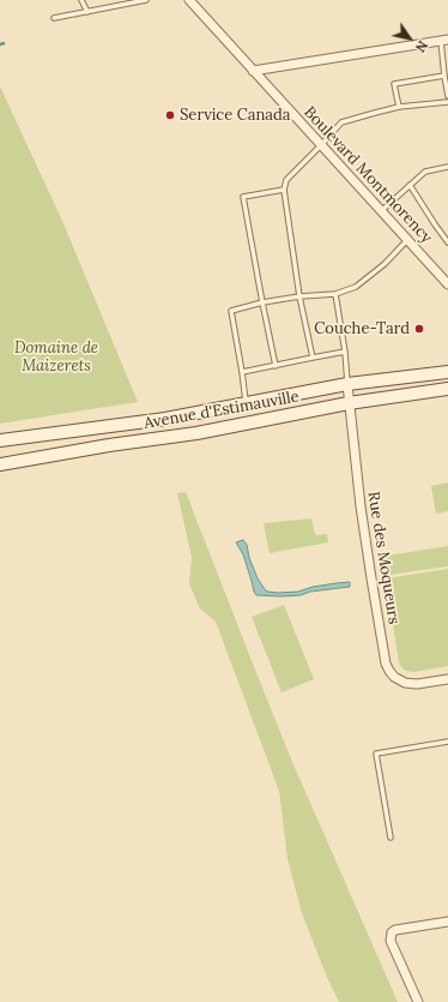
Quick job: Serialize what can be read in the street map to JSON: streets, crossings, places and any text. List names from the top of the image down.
{
  "streets": {
    "main road": ["Avenue d'Estimauville"],
    "street": ["Boulevard Montmorency", "Rue des Moqueurs"]
  },
  "crossings": [
    ["Avenue d'Estimauville", "Rue des Moqueurs"]
  ],
  "parks": ["Domaine de Maizerets"],
  "places": ["Service Canada", "Couche-Tard"],
  "north": "bottom right"
}
